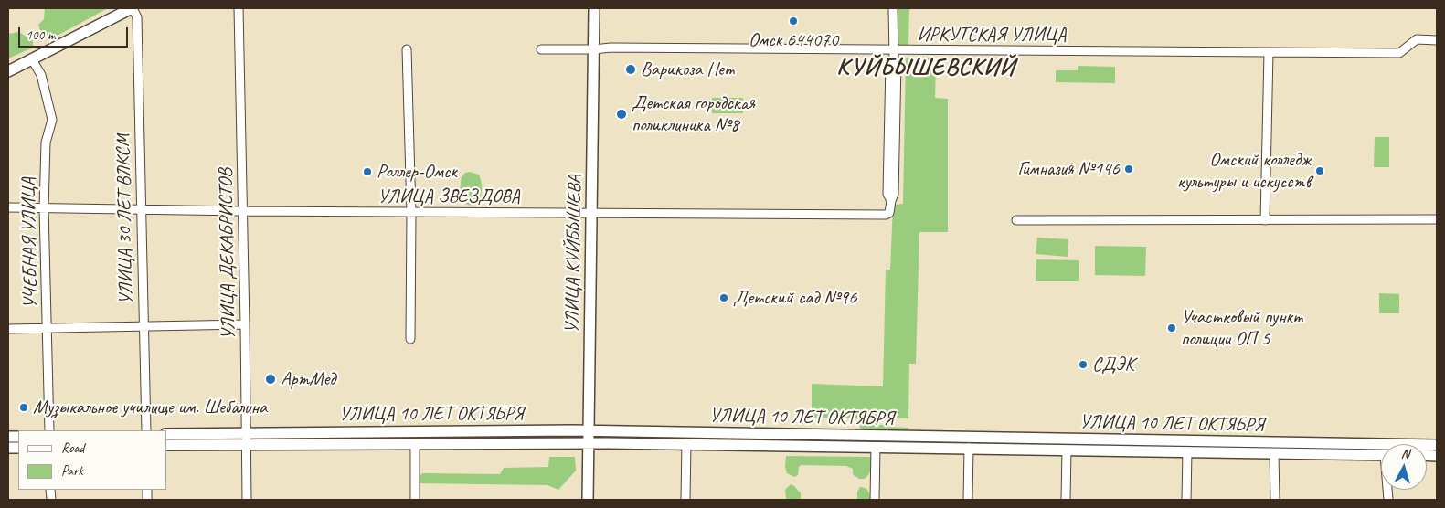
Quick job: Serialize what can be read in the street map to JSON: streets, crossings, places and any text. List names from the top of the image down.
{
  "streets": {
    "main road": ["УЛИЦА КУЙБЫШЕВА", "УЛИЦА 10 ЛЕТ ОКТЯБРЯ"],
    "street": [
      "ИРКУТСКАЯ УЛИЦА",
      "УЛИЦА ЗВЕЗДОВА",
      "УЛИЦА 30 ЛЕТ ВЛКСМ",
      "УЧЕБНАЯ УЛИЦА",
      "УЛИЦА ДЕКАБРИСТОВ"
    ]
  },
  "crossings": [
    ["ИРКУТСКАЯ УЛИЦА", "УЛИЦА ЗВЕЗДОВА"],
    ["ИРКУТСКАЯ УЛИЦА", "УЛИЦА КУЙБЫШЕВА"],
    ["УЛИЦА ЗВЕЗДОВА", "УЛИЦА 30 ЛЕТ ВЛКСМ"],
    ["УЛИЦА ЗВЕЗДОВА", "УЧЕБНАЯ УЛИЦА"],
    ["УЛИЦА ЗВЕЗДОВА", "УЛИЦА ДЕКАБРИСТОВ"],
    ["УЛИЦА ЗВЕЗДОВА", "УЛИЦА КУЙБЫШЕВА"],
    ["УЛИЦА ДЕКАБРИСТОВ", "УЛИЦА 10 ЛЕТ ОКТЯБРЯ"],
    ["УЛИЦА КУЙБЫШЕВА", "УЛИЦА 10 ЛЕТ ОКТЯБРЯ"]
  ],
  "districts": ["КУЙБЫШЕВСКИЙ"],
  "places": [
    "Омск 644070",
    "Варикоза Нет",
    "Детская городская поликлиника №8",
    "Гимназия №146",
    "Омский колледж культуры и искусств",
    "Роллер-Омск",
    "Детский сад №96",
    "Участковый пункт полиции ОП 5",
    "СДЭК",
    "АртМед",
    "Музыкальное училище им. Шебалина"
  ],
  "legend": ["Road", "Park"],
  "scale_bar": "100 m",
  "north": "top"
}
